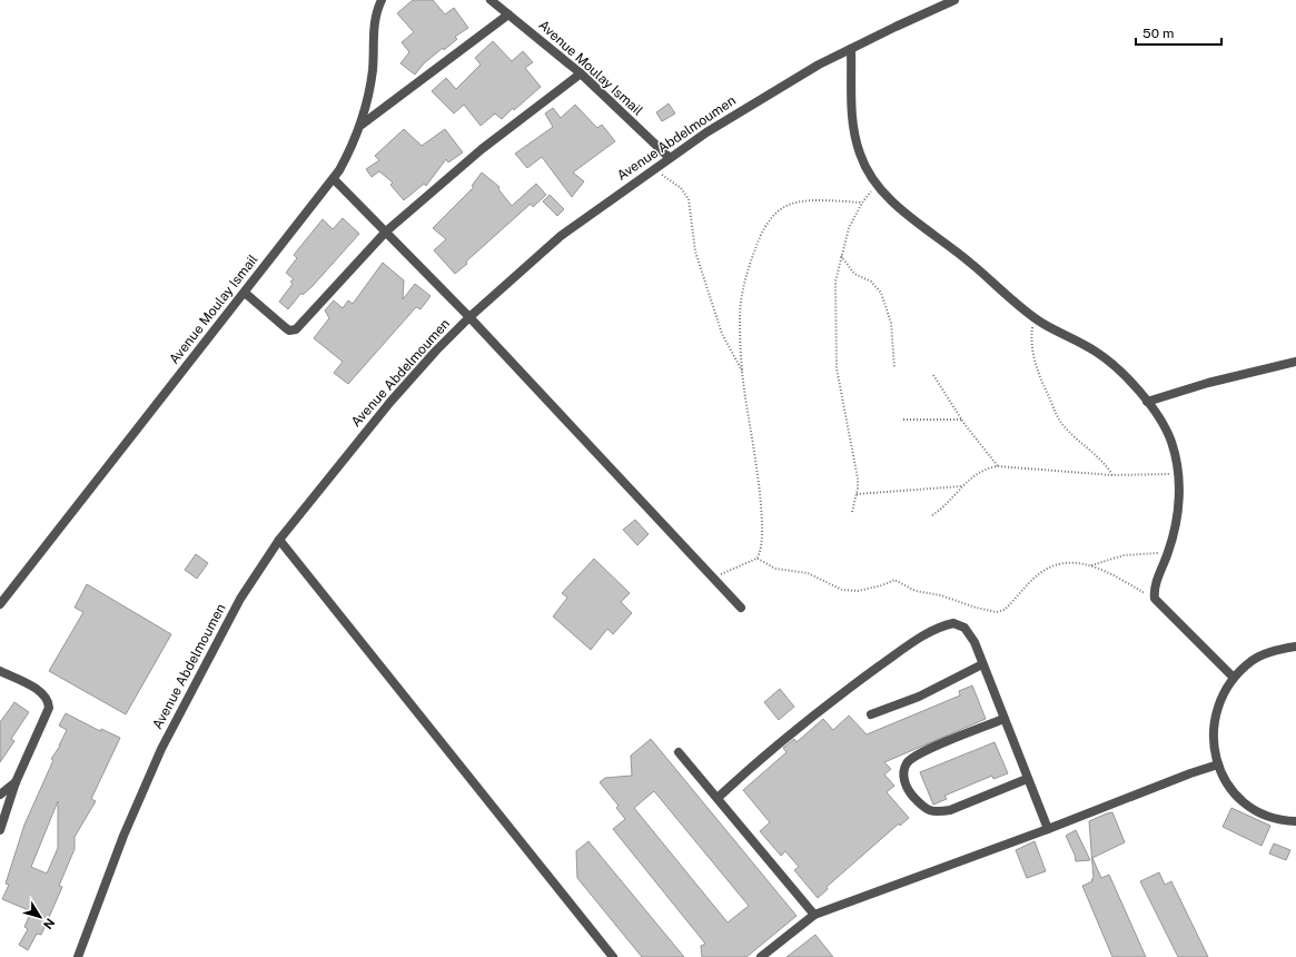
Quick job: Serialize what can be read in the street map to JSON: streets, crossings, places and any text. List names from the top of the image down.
{
  "streets": {
    "street": ["Avenue Moulay Ismail", "Avenue Abdelmoumen"]
  },
  "crossings": [
    ["Avenue Moulay Ismail", "Avenue Abdelmoumen"]
  ],
  "scale_bar": "50 m",
  "north": "bottom right"
}
